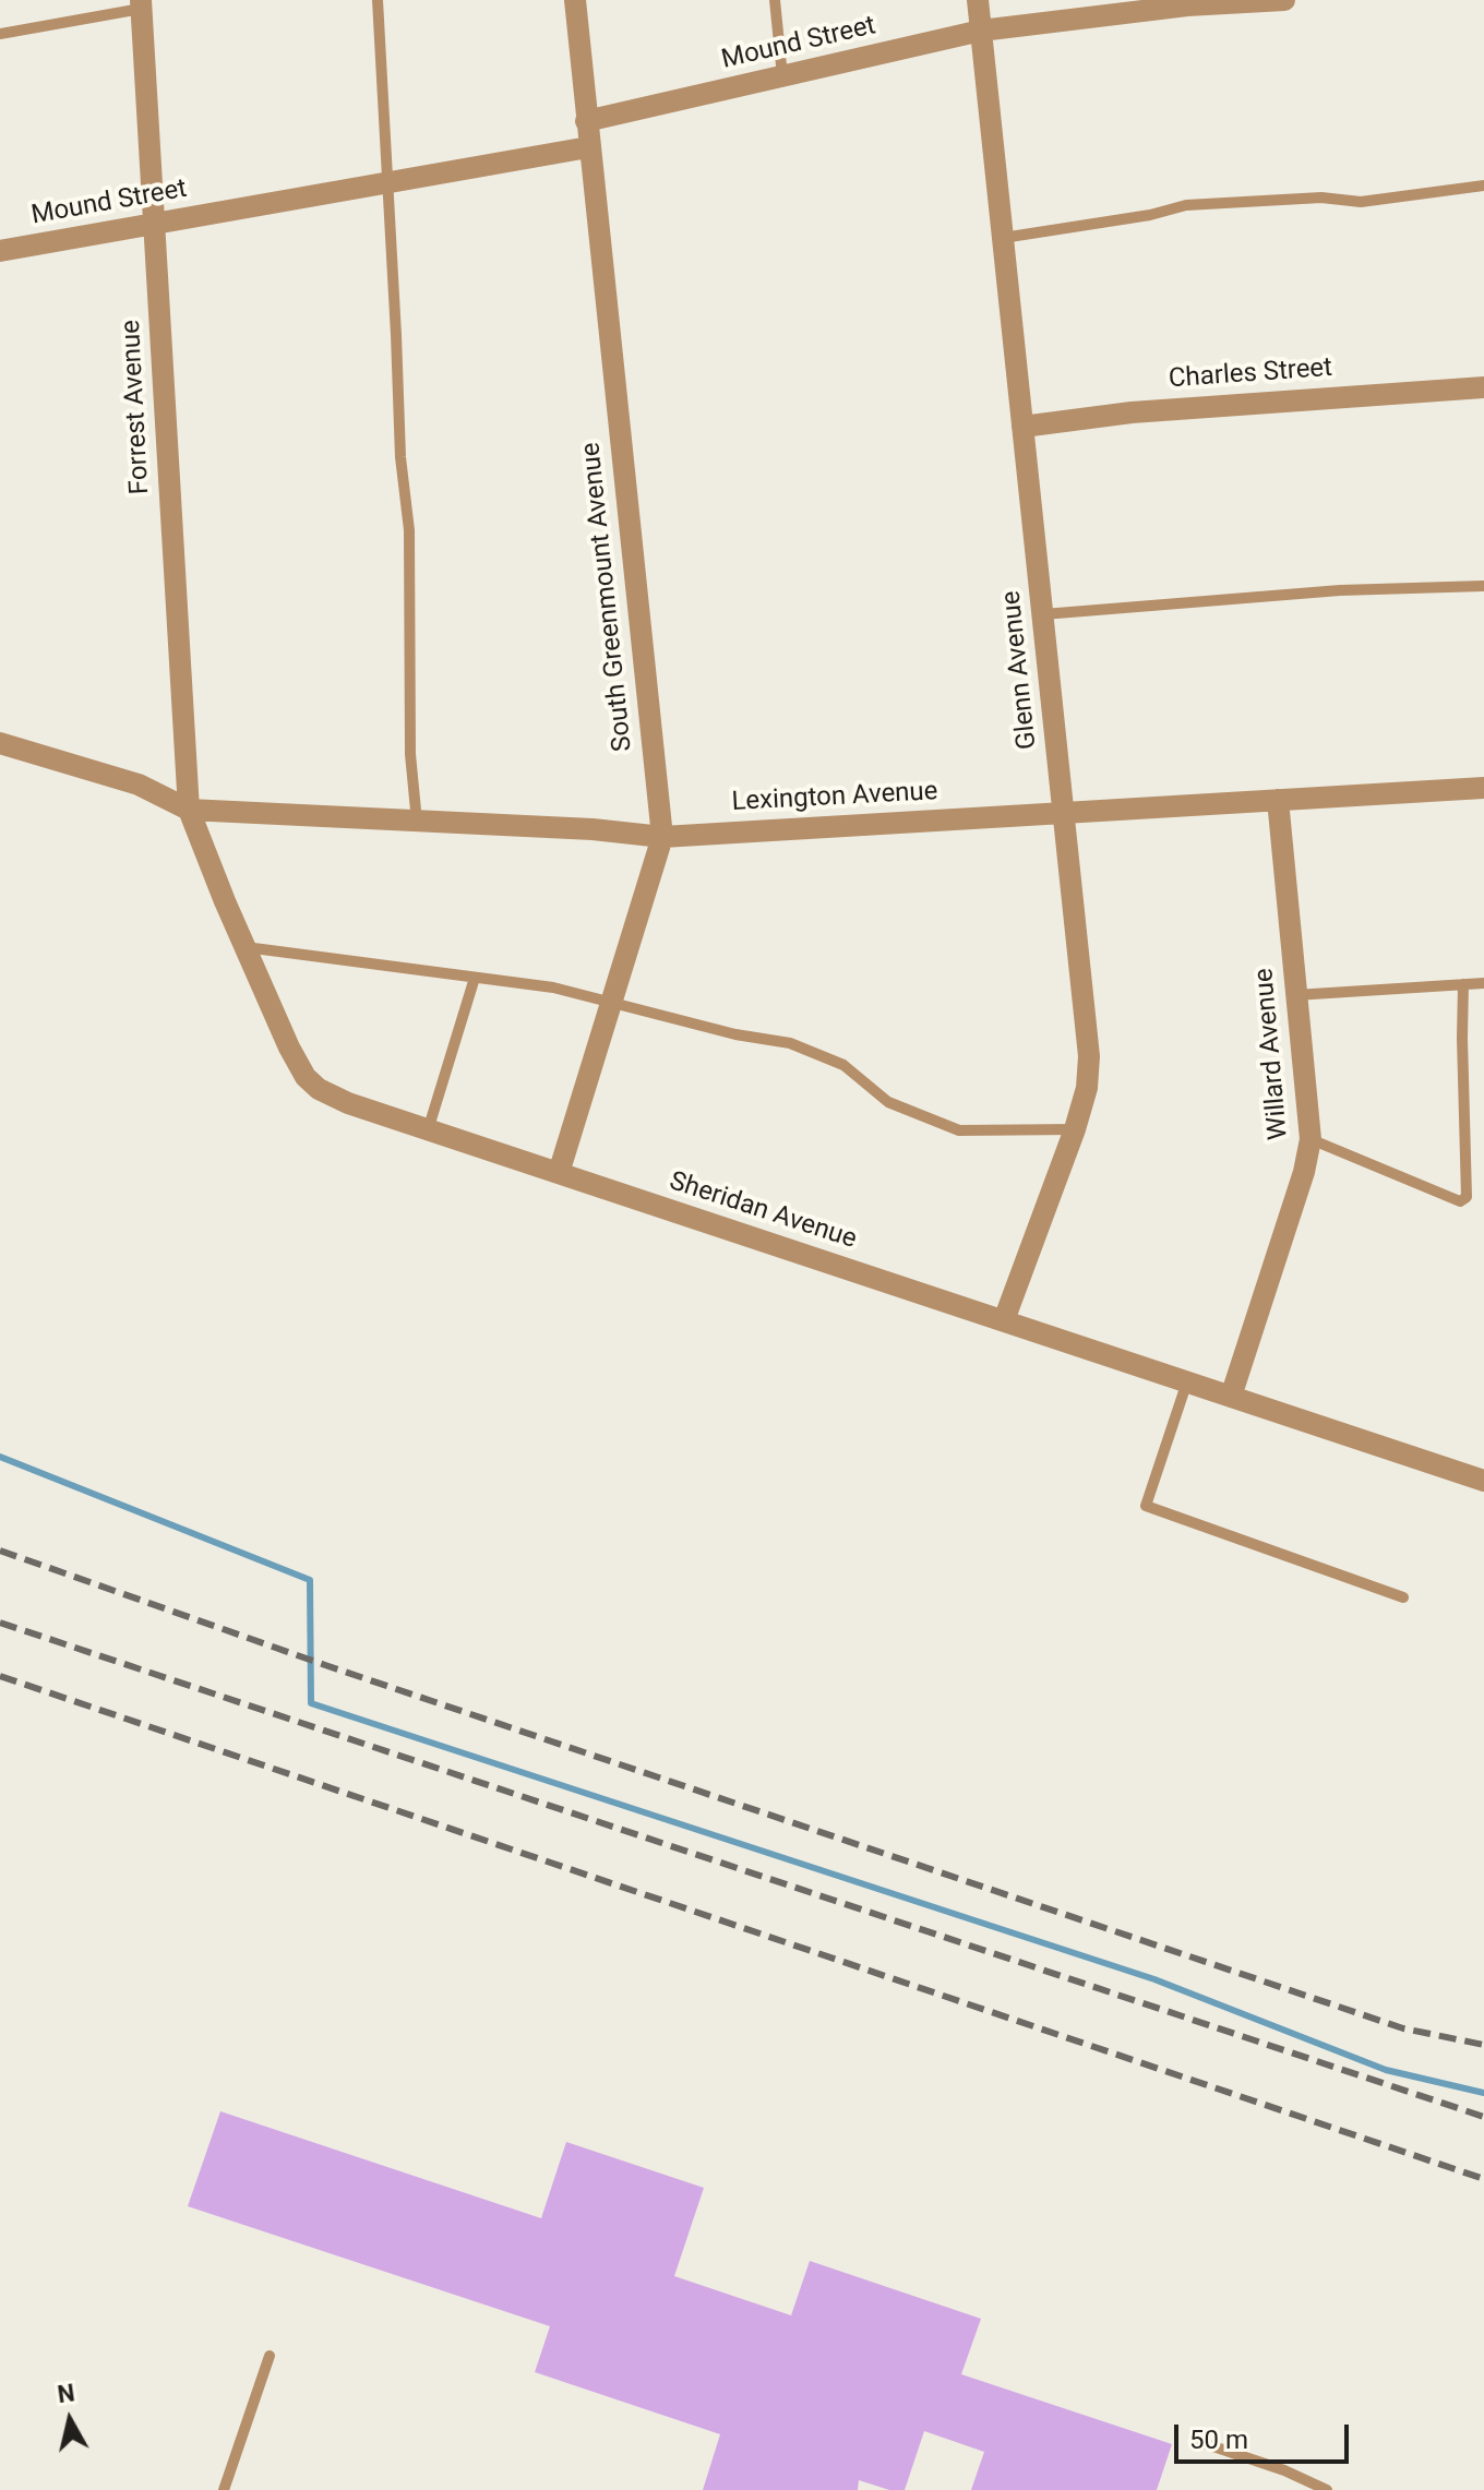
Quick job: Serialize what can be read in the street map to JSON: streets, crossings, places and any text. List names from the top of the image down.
{
  "streets": {
    "street": [
      "Mound Street",
      "Charles Street",
      "Forrest Avenue",
      "South Greenmount Avenue",
      "Glenn Avenue",
      "Lexington Avenue",
      "Willard Avenue",
      "Sheridan Avenue"
    ]
  },
  "crossings": [
    ["Mound Street", "Forrest Avenue"],
    ["Mound Street", "South Greenmount Avenue"],
    ["Mound Street", "Glenn Avenue"],
    ["Charles Street", "Glenn Avenue"],
    ["Forrest Avenue", "Lexington Avenue"],
    ["Forrest Avenue", "Sheridan Avenue"],
    ["South Greenmount Avenue", "Lexington Avenue"],
    ["South Greenmount Avenue", "Sheridan Avenue"],
    ["Glenn Avenue", "Lexington Avenue"],
    ["Glenn Avenue", "Sheridan Avenue"],
    ["Lexington Avenue", "Willard Avenue"],
    ["Lexington Avenue", "Sheridan Avenue"],
    ["Willard Avenue", "Sheridan Avenue"]
  ],
  "scale_bar": "50 m",
  "north": "top"
}
